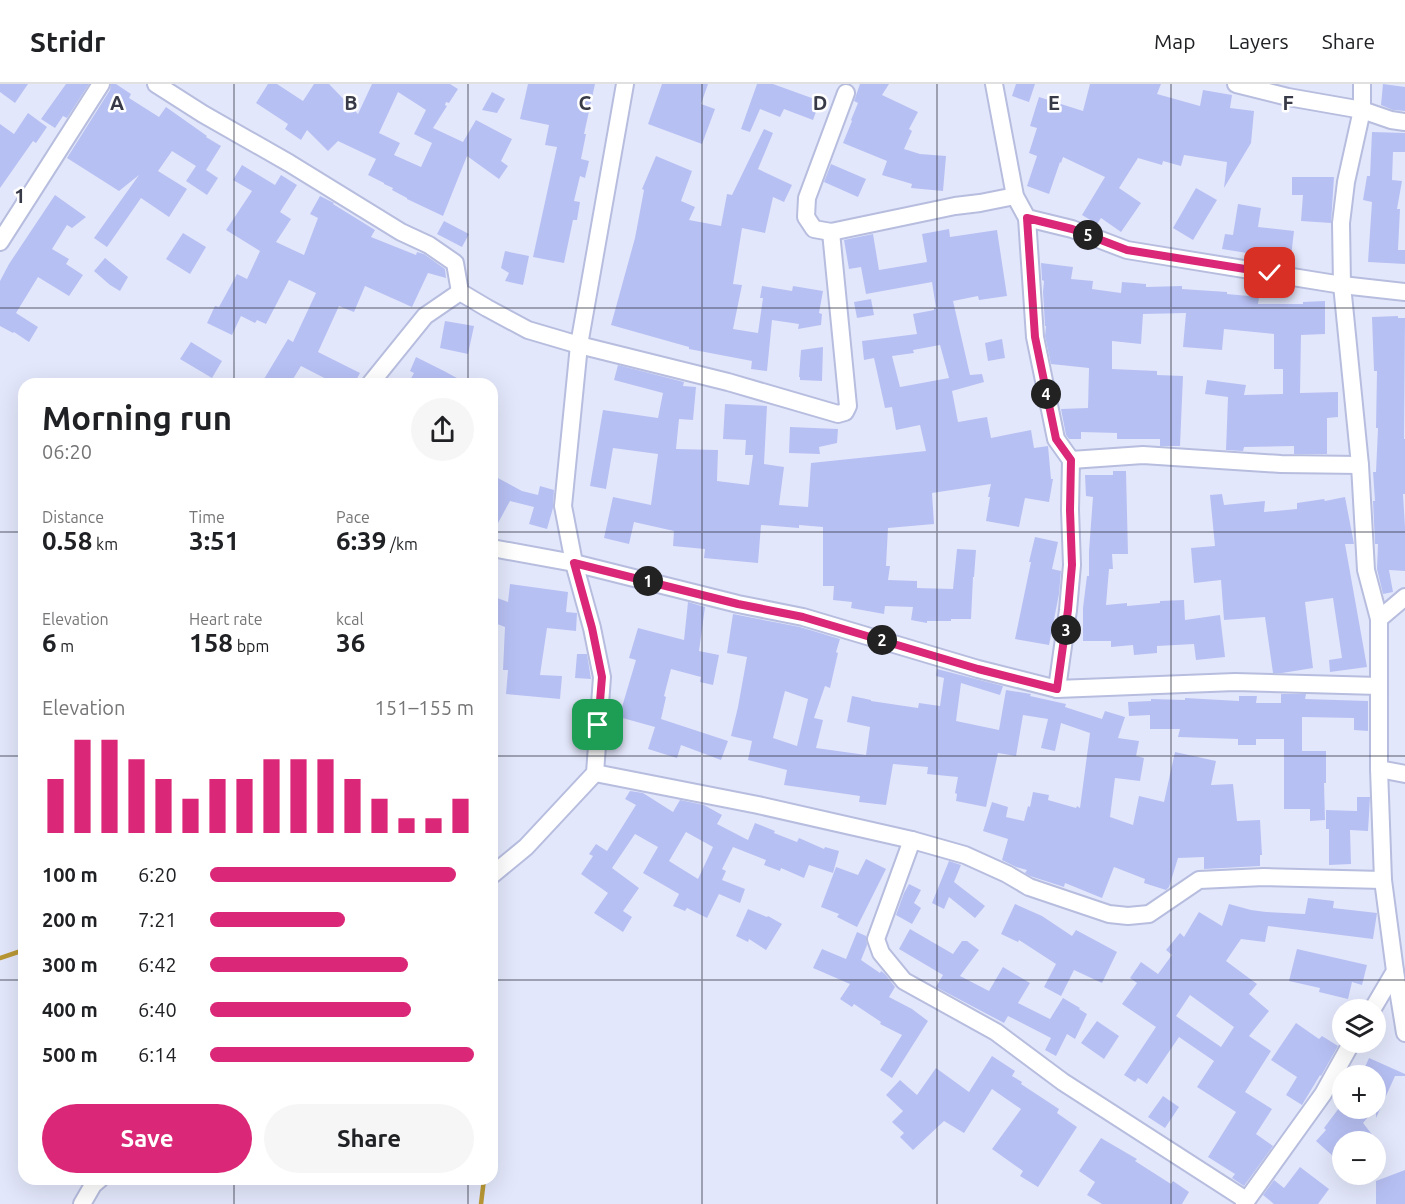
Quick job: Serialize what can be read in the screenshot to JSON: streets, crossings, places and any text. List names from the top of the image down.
{
  "page": {
    "header": "Stridr",
    "nav": ["Map", "Layers", "Share"],
    "pins": [
      "5",
      "4",
      "1",
      "3",
      "2"
    ],
    "heading": ["Morning run", "06:20"],
    "stats": [
      ["Distance", "0.58 km"],
      ["Time", "3:51"],
      ["Pace", "6:39 /km"],
      ["Elevation", "6 m"],
      ["Heart rate", "158 bpm"],
      ["kcal", "36"]
    ],
    "chart": ["Elevation", "151–155 m"],
    "list": [
      {
        "name": "100 m",
        "note": "6:20"
      },
      {
        "name": "200 m",
        "note": "7:21"
      },
      {
        "name": "300 m",
        "note": "6:42"
      },
      {
        "name": "400 m",
        "note": "6:40"
      },
      {
        "name": "500 m",
        "note": "6:14"
      }
    ],
    "map_buttons": ["+", "−"],
    "buttons": ["Save", "Share"]
  },
  "grid": {
    "columns": [
      "A",
      "B",
      "C",
      "D",
      "E",
      "F"
    ],
    "rows": ["1"]
  }
}
